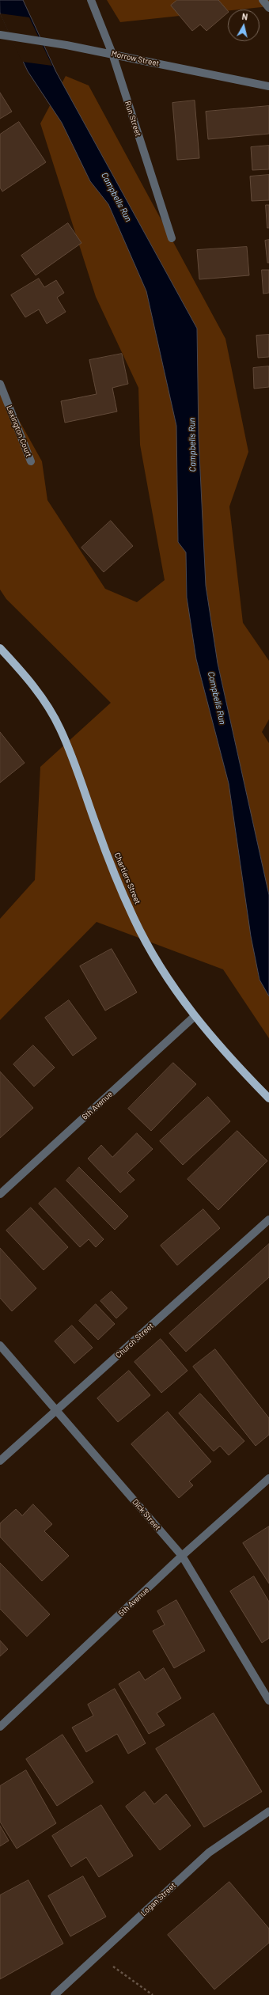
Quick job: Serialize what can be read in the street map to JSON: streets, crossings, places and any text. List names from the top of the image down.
{
  "streets": {
    "main road": ["Chartiers Street"],
    "street": [
      "Morrow Street",
      "Run Street",
      "Lexington Court",
      "6th Avenue",
      "Church Street",
      "Dick Street",
      "5th Avenue",
      "Logan Street"
    ]
  },
  "crossings": [
    ["Morrow Street", "Run Street"],
    ["Chartiers Street", "6th Avenue"],
    ["Church Street", "Dick Street"],
    ["Dick Street", "5th Avenue"]
  ],
  "water": ["Campbells Run"],
  "north": "top"
}
